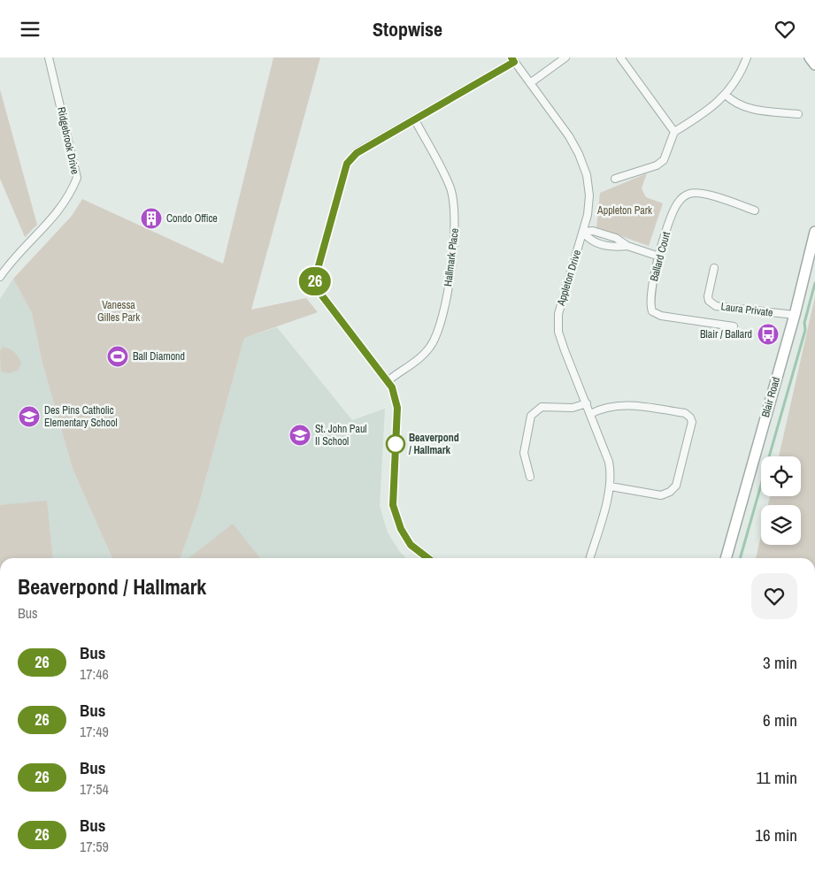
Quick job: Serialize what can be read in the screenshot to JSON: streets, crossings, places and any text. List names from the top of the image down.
{
  "streets": {
    "main road": ["Blair Road"],
    "street": [
      "Ridgebrook Drive",
      "Ballard Court",
      "Hallmark Place",
      "Appleton Drive",
      "Laura Private"
    ]
  },
  "crossings": [
    ["Laura Private", "Blair Road"]
  ],
  "parks": ["Appleton Park", "Vanessa Gilles Park"],
  "places": {
    "building": ["Condo Office"],
    "bus stop": ["Blair / Ballard"],
    "sports": ["Ball Diamond"],
    "school or university": ["Des Pins Catholic Elementary School", "St. John Paul II School"],
    "other": ["Beaverpond / Hallmark"]
  },
  "lines": ["bus line 26"],
  "page": {
    "header": "Stopwise",
    "on_map": "26",
    "heading": ["Beaverpond / Hallmark", "Bus"],
    "list": [
      {
        "mark": "26",
        "name": "Bus",
        "note": "17:46",
        "value": "3 min"
      },
      {
        "mark": "26",
        "name": "Bus",
        "note": "17:49",
        "value": "6 min"
      },
      {
        "mark": "26",
        "name": "Bus",
        "note": "17:54",
        "value": "11 min"
      },
      {
        "mark": "26",
        "name": "Bus",
        "note": "17:59",
        "value": "16 min"
      }
    ]
  }
}
